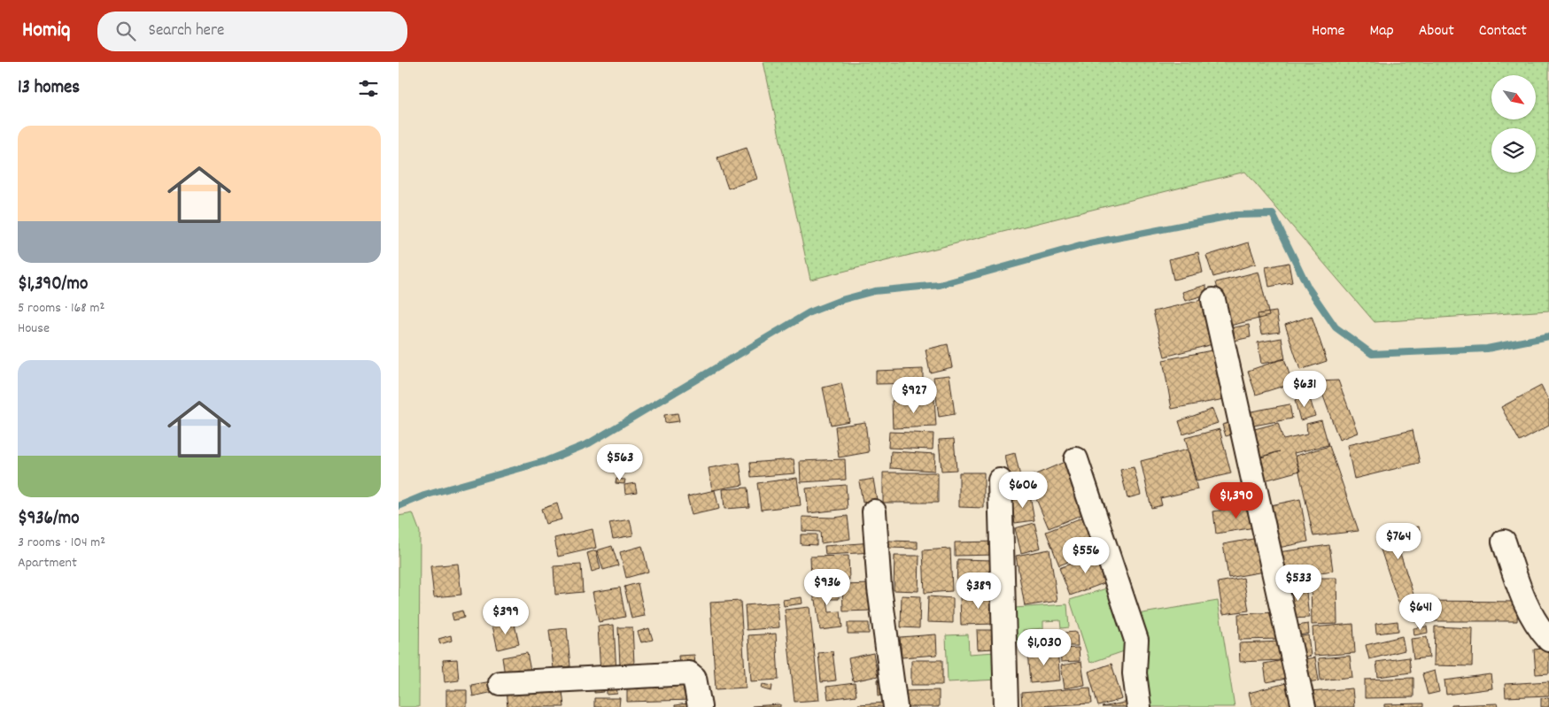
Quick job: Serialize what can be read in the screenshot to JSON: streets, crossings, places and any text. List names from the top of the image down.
{
  "north": "bottom right",
  "page": {
    "header": "Homiq",
    "search": "Search here",
    "nav": [
      "Home",
      "Map",
      "About",
      "Contact"
    ],
    "heading": "13 homes",
    "list": [
      {
        "name": "$1,390/mo",
        "note": "5 rooms · 168 m² · House"
      },
      {
        "name": "$936/mo",
        "note": "3 rooms · 104 m² · Apartment"
      }
    ],
    "price": [
      "$631",
      "$927",
      "$563",
      "$606",
      "$1,390",
      "$764",
      "$556",
      "$533",
      "$936",
      "$389",
      "$641",
      "$399",
      "$1,030"
    ]
  }
}
